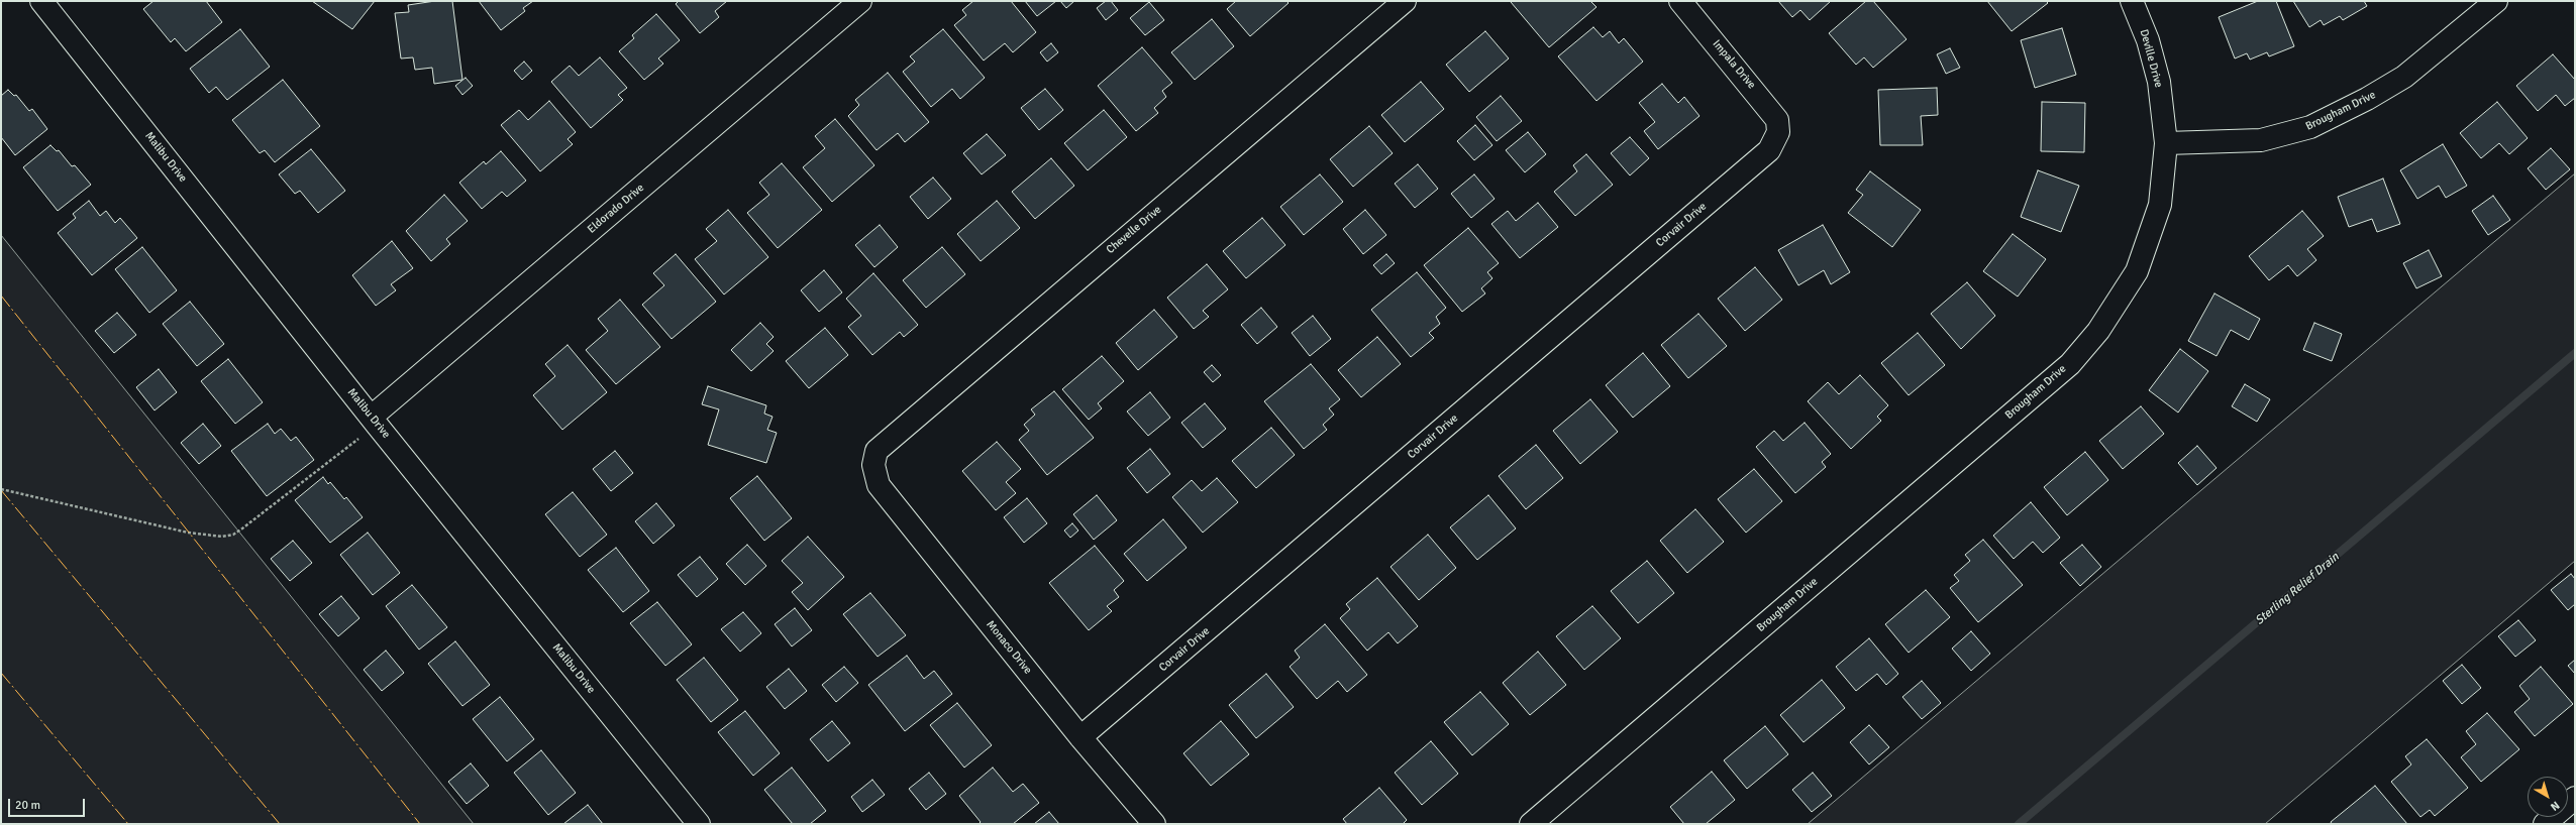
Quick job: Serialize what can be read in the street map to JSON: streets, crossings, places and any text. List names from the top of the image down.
{
  "streets": {
    "street": [
      "Deville Drive",
      "Impala Drive",
      "Brougham Drive",
      "Malibu Drive",
      "Eldorado Drive",
      "Corvair Drive",
      "Chevelle Drive",
      "Monaco Drive"
    ]
  },
  "crossings": [
    ["Deville Drive", "Brougham Drive"],
    ["Impala Drive", "Corvair Drive"],
    ["Malibu Drive", "Eldorado Drive"],
    ["Corvair Drive", "Monaco Drive"],
    ["Chevelle Drive", "Monaco Drive"]
  ],
  "water": ["Sterling Relief Drain"],
  "scale_bar": "20 m",
  "north": "bottom right"
}
